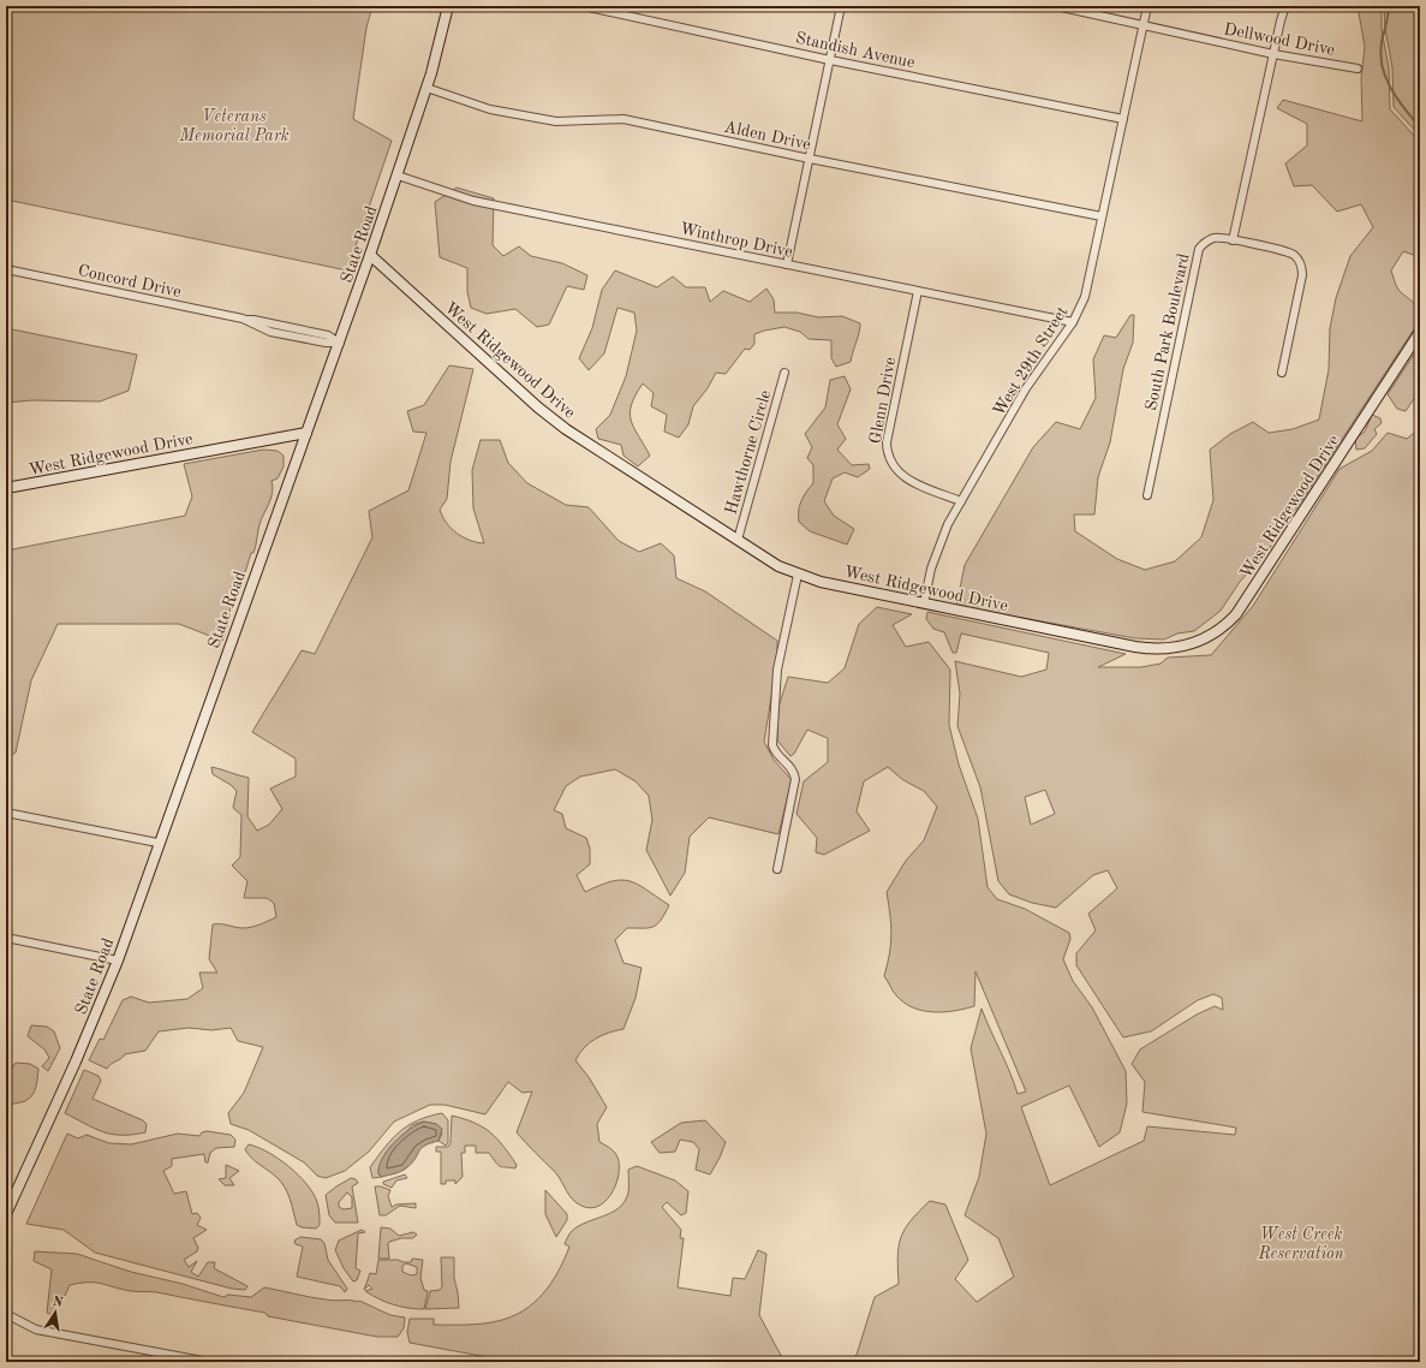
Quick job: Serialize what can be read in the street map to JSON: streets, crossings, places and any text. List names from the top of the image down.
{
  "streets": {
    "main road": ["State Road", "West Ridgewood Drive"],
    "street": [
      "Dellwood Drive",
      "Standish Avenue",
      "Alden Drive",
      "Winthrop Drive",
      "Concord Drive",
      "South Park Boulevard",
      "West 29th Street",
      "Glenn Drive",
      "Hawthorne Circle"
    ]
  },
  "crossings": [
    ["Dellwood Drive", "West 29th Street"],
    ["Standish Avenue", "West 29th Street"],
    ["Alden Drive", "State Road"],
    ["Alden Drive", "West 29th Street"],
    ["Winthrop Drive", "State Road"],
    ["Winthrop Drive", "West 29th Street"],
    ["Winthrop Drive", "Glenn Drive"],
    ["State Road", "Concord Drive"],
    ["State Road", "West Ridgewood Drive"],
    ["West Ridgewood Drive", "West 29th Street"],
    ["West Ridgewood Drive", "Hawthorne Circle"],
    ["West 29th Street", "Glenn Drive"]
  ],
  "parks": ["Veterans Memorial Park", "West Creek Reservation"],
  "north": "top"
}
